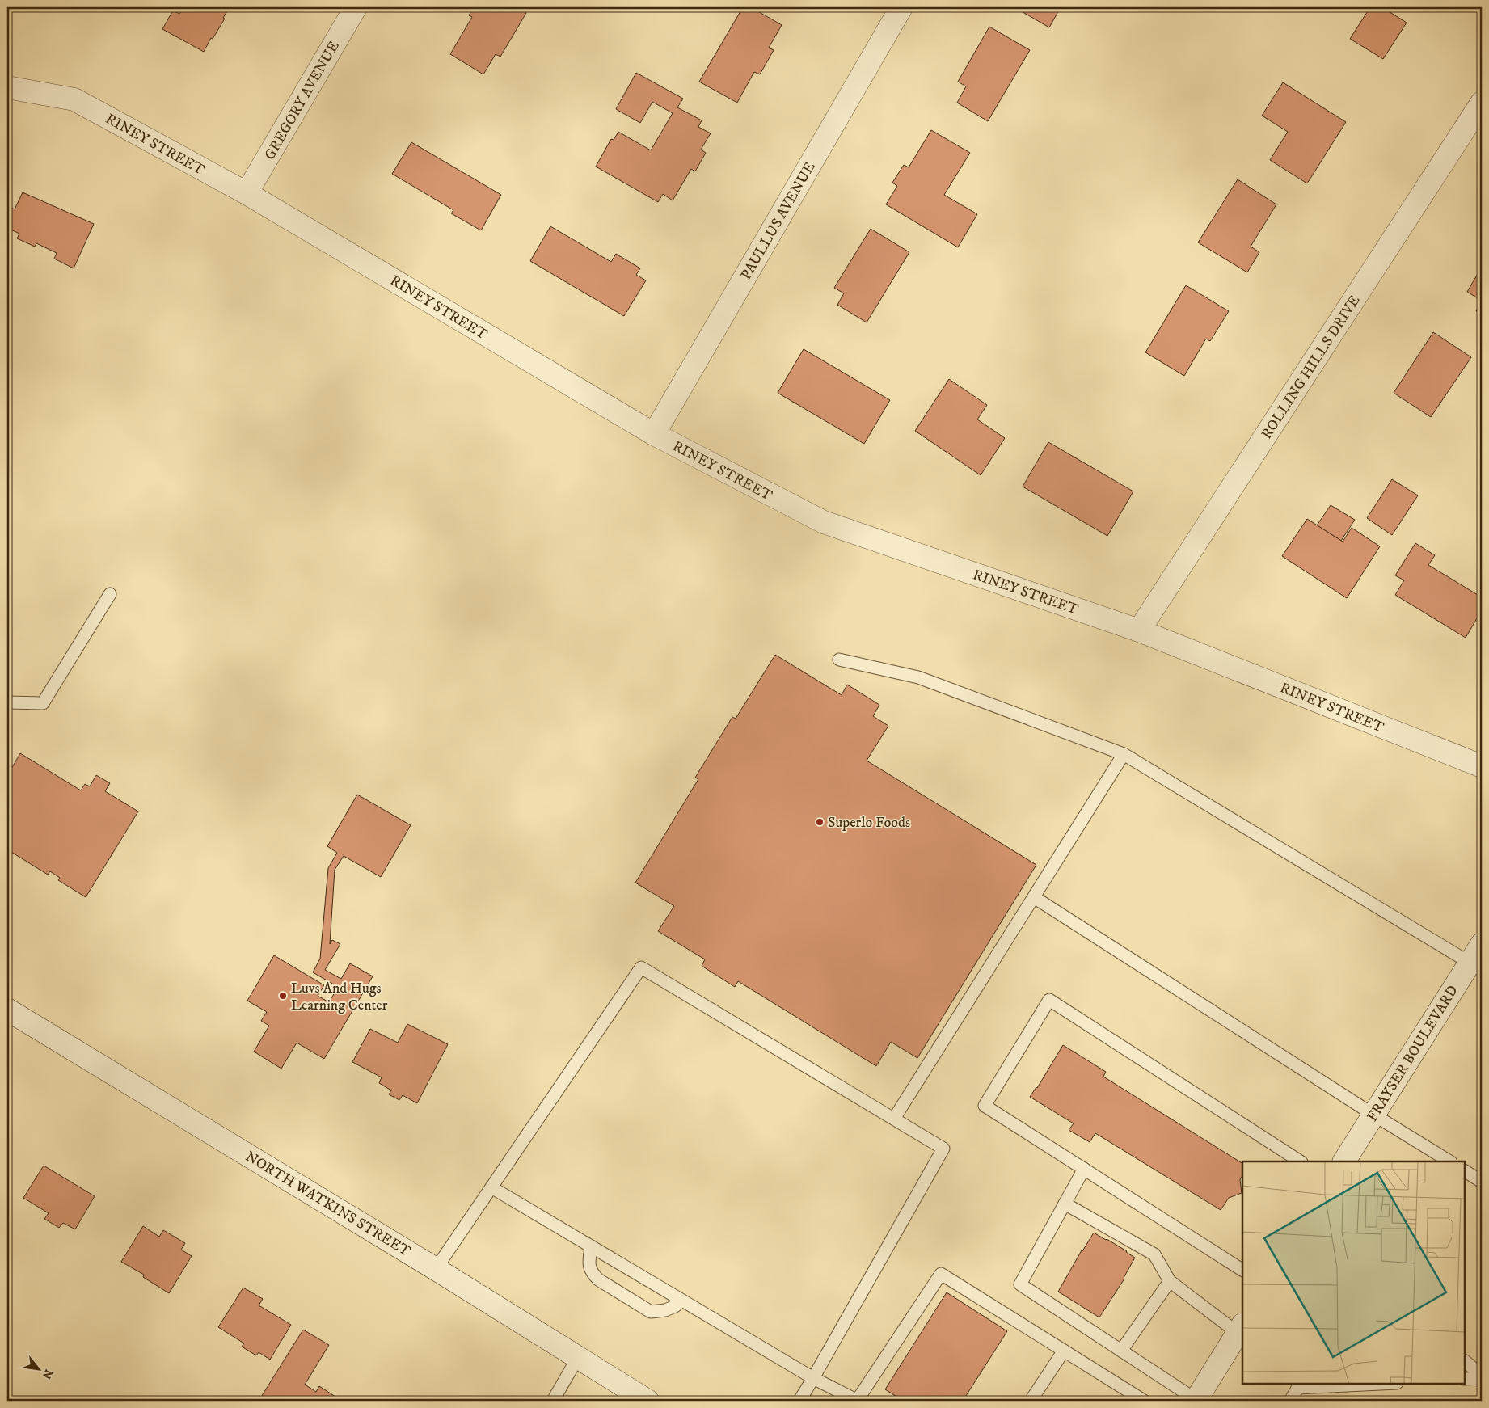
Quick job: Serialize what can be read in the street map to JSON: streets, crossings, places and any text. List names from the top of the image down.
{
  "streets": {
    "street": [
      "GREGORY AVENUE",
      "RINEY STREET",
      "PAULLUS AVENUE",
      "ROLLING HILLS DRIVE",
      "FRAYSER BOULEVARD",
      "NORTH WATKINS STREET"
    ]
  },
  "crossings": [
    ["GREGORY AVENUE", "RINEY STREET"],
    ["RINEY STREET", "PAULLUS AVENUE"],
    ["RINEY STREET", "ROLLING HILLS DRIVE"]
  ],
  "places": ["Superlo Foods", "Luvs And Hugs Learning Center"],
  "north": "bottom right"
}
